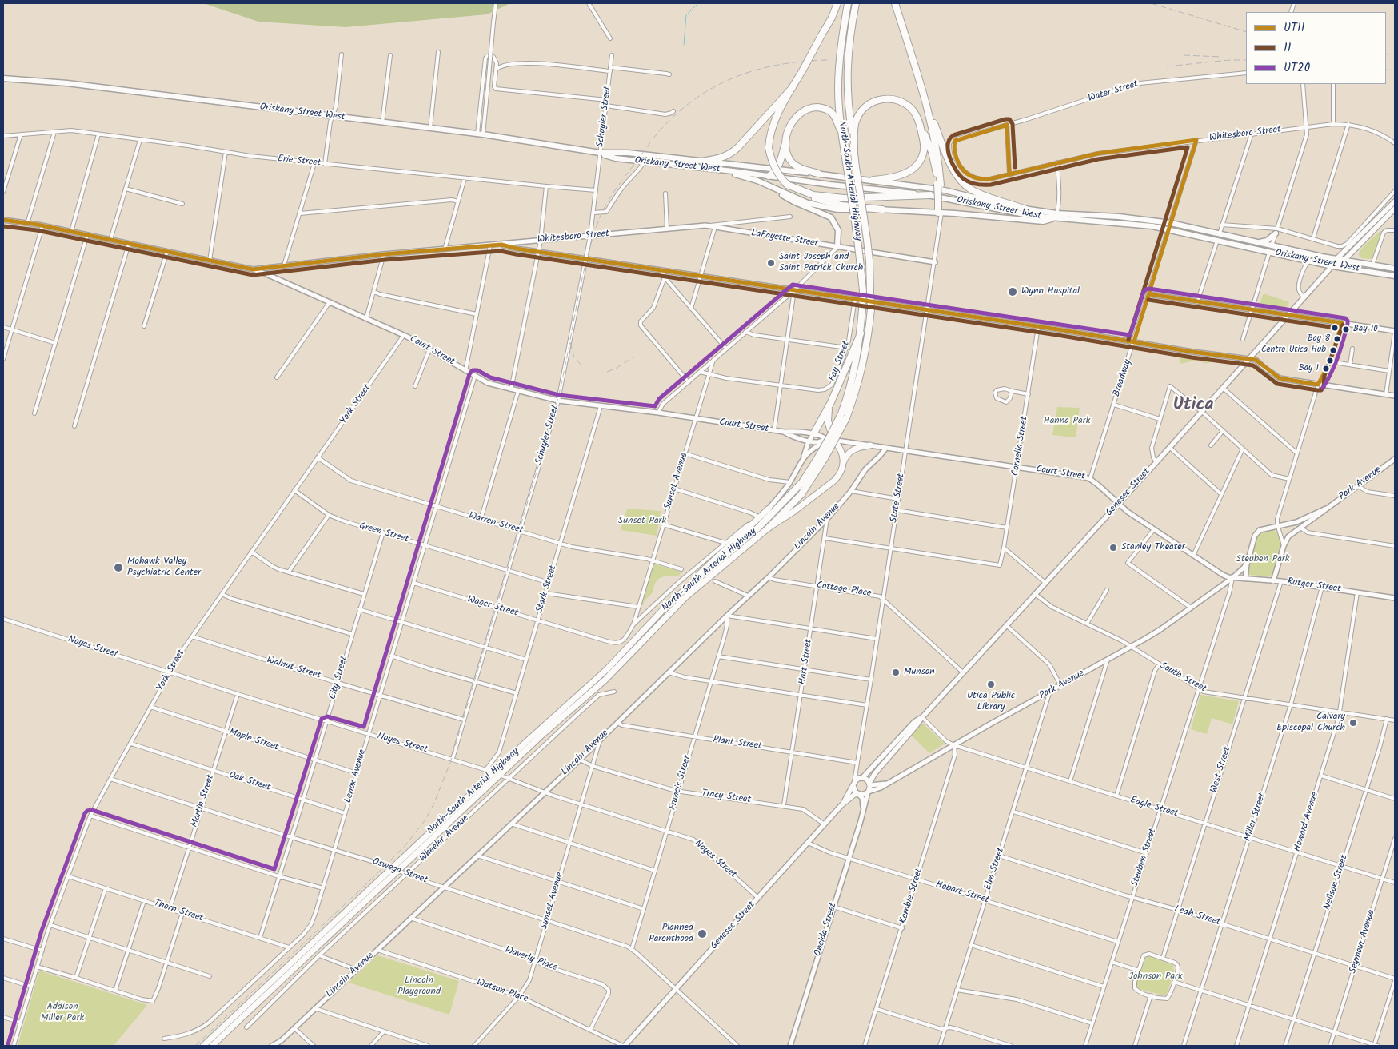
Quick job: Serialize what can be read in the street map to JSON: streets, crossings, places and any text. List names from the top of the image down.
{
  "streets": {
    "highway": ["North-South Arterial Highway"],
    "main road": ["Oriskany Street West", "Genesee Street"],
    "street": [
      "Water Street",
      "Schuyler Street",
      "Whitesboro Street",
      "Erie Street",
      "LaFayette Street",
      "Court Street",
      "Fay Street",
      "Broadway",
      "York Street",
      "Cornelia Street",
      "Sunset Avenue",
      "Park Avenue",
      "State Street",
      "Warren Street",
      "Lincoln Avenue",
      "Green Street",
      "Rutger Street",
      "Stark Street",
      "Cottage Place",
      "Wager Street",
      "Noyes Street",
      "Hart Street",
      "Walnut Street",
      "City Street",
      "South Street",
      "Maple Street",
      "Plant Street",
      "West Street",
      "Lenox Avenue",
      "Oak Street",
      "Francis Street",
      "Tracy Street",
      "Martin Street",
      "Eagle Street",
      "Miller Street",
      "Howard Avenue",
      "Wheeler Avenue",
      "Steuben Street",
      "Elm Street",
      "Oswego Street",
      "Neilson Street",
      "Hobart Street",
      "Kemble Street",
      "Thorn Street",
      "Leah Street",
      "Oneida Street",
      "Seymour Avenue",
      "Waverly Place",
      "Watson Place"
    ]
  },
  "crossings": [
    ["Water Street", "Whitesboro Street"],
    ["Oriskany Street West", "Schuyler Street"],
    ["Oriskany Street West", "Broadway"],
    ["Oriskany Street West", "Genesee Street"],
    ["Schuyler Street", "Whitesboro Street"],
    ["Schuyler Street", "Erie Street"],
    ["Schuyler Street", "Court Street"],
    ["Schuyler Street", "Warren Street"],
    ["Schuyler Street", "Green Street"],
    ["Schuyler Street", "Wager Street"],
    ["Schuyler Street", "Noyes Street"],
    ["Schuyler Street", "Walnut Street"],
    ["Whitesboro Street", "LaFayette Street"],
    ["Whitesboro Street", "Court Street"],
    ["Whitesboro Street", "Broadway"],
    ["North-South Arterial Highway", "Noyes Street"],
    ["North-South Arterial Highway", "Oswego Street"],
    ["LaFayette Street", "State Street"],
    ["Court Street", "Broadway"],
    ["Court Street", "York Street"],
    ["Court Street", "Cornelia Street"],
    ["Court Street", "Sunset Avenue"],
    ["Court Street", "Park Avenue"],
    ["Court Street", "Genesee Street"],
    ["Court Street", "State Street"],
    ["Court Street", "Lincoln Avenue"],
    ["Court Street", "Rutger Street"],
    ["Court Street", "Stark Street"],
    ["Court Street", "Lenox Avenue"],
    ["Court Street", "Steuben Street"],
    ["York Street", "Warren Street"],
    ["York Street", "Green Street"],
    ["York Street", "Noyes Street"],
    ["York Street", "Walnut Street"],
    ["York Street", "Maple Street"],
    ["York Street", "Oak Street"],
    ["York Street", "Oswego Street"],
    ["York Street", "Thorn Street"],
    ["Cornelia Street", "State Street"],
    ["Sunset Avenue", "Warren Street"],
    ["Sunset Avenue", "Lincoln Avenue"],
    ["Sunset Avenue", "Wager Street"],
    ["Sunset Avenue", "Noyes Street"],
    ["Sunset Avenue", "Tracy Street"],
    ["Sunset Avenue", "Oswego Street"],
    ["Sunset Avenue", "Waverly Place"],
    ["Sunset Avenue", "Watson Place"],
    ["Park Avenue", "Genesee Street"],
    ["Park Avenue", "State Street"],
    ["Park Avenue", "Rutger Street"],
    ["Park Avenue", "South Street"],
    ["Park Avenue", "Eagle Street"],
    ["Park Avenue", "Steuben Street"],
    ["Park Avenue", "Elm Street"],
    ["Park Avenue", "Kemble Street"],
    ["Park Avenue", "Oneida Street"],
    ["Genesee Street", "State Street"],
    ["Genesee Street", "Cottage Place"],
    ["Genesee Street", "Noyes Street"],
    ["Genesee Street", "South Street"],
    ["Genesee Street", "Tracy Street"],
    ["Genesee Street", "Eagle Street"],
    ["Genesee Street", "Oswego Street"],
    ["Genesee Street", "Hobart Street"],
    ["Genesee Street", "Oneida Street"],
    ["Genesee Street", "Watson Place"],
    ["State Street", "Cottage Place"],
    ["State Street", "Plant Street"],
    ["State Street", "Oneida Street"],
    ["Warren Street", "Stark Street"],
    ["Warren Street", "Lenox Avenue"],
    ["Lincoln Avenue", "Cottage Place"],
    ["Lincoln Avenue", "Noyes Street"],
    ["Lincoln Avenue", "Hart Street"],
    ["Lincoln Avenue", "Plant Street"],
    ["Lincoln Avenue", "Francis Street"],
    ["Lincoln Avenue", "Tracy Street"],
    ["Lincoln Avenue", "Oswego Street"],
    ["Lincoln Avenue", "Waverly Place"],
    ["Lincoln Avenue", "Watson Place"],
    ["Green Street", "Stark Street"],
    ["Green Street", "City Street"],
    ["Green Street", "Lenox Avenue"],
    ["Rutger Street", "West Street"],
    ["Rutger Street", "Miller Street"],
    ["Rutger Street", "Howard Avenue"],
    ["Rutger Street", "Steuben Street"],
    ["Stark Street", "Wager Street"],
    ["Stark Street", "Noyes Street"],
    ["Cottage Place", "Hart Street"],
    ["Wager Street", "Lenox Avenue"],
    ["Noyes Street", "City Street"],
    ["Noyes Street", "Lenox Avenue"],
    ["Noyes Street", "Francis Street"],
    ["Noyes Street", "Martin Street"],
    ["Noyes Street", "Wheeler Avenue"],
    ["Hart Street", "Plant Street"],
    ["Hart Street", "Tracy Street"],
    ["Walnut Street", "City Street"],
    ["Walnut Street", "Lenox Avenue"],
    ["City Street", "Maple Street"],
    ["City Street", "Oak Street"],
    ["City Street", "Oswego Street"],
    ["City Street", "Thorn Street"],
    ["South Street", "West Street"],
    ["South Street", "Miller Street"],
    ["South Street", "Howard Avenue"],
    ["South Street", "Steuben Street"],
    ["South Street", "Neilson Street"],
    ["Maple Street", "Lenox Avenue"],
    ["Maple Street", "Martin Street"],
    ["Plant Street", "Francis Street"],
    ["West Street", "Eagle Street"],
    ["West Street", "Leah Street"],
    ["Lenox Avenue", "Oak Street"],
    ["Lenox Avenue", "Oswego Street"],
    ["Lenox Avenue", "Thorn Street"],
    ["Oak Street", "Martin Street"],
    ["Francis Street", "Tracy Street"],
    ["Francis Street", "Oswego Street"],
    ["Martin Street", "Oswego Street"],
    ["Martin Street", "Thorn Street"],
    ["Eagle Street", "Miller Street"],
    ["Eagle Street", "Howard Avenue"],
    ["Eagle Street", "Steuben Street"],
    ["Eagle Street", "Elm Street"],
    ["Eagle Street", "Neilson Street"],
    ["Eagle Street", "Kemble Street"],
    ["Eagle Street", "Seymour Avenue"],
    ["Miller Street", "Leah Street"],
    ["Howard Avenue", "Leah Street"],
    ["Wheeler Avenue", "Oswego Street"],
    ["Steuben Street", "Hobart Street"],
    ["Steuben Street", "Leah Street"],
    ["Elm Street", "Hobart Street"],
    ["Elm Street", "Leah Street"],
    ["Neilson Street", "Leah Street"],
    ["Hobart Street", "Kemble Street"],
    ["Hobart Street", "Oneida Street"],
    ["Leah Street", "Seymour Avenue"],
    ["Waverly Place", "Watson Place"]
  ],
  "districts": ["Utica"],
  "parks": [
    "Hanna Park",
    "Sunset Park",
    "Steuben Park",
    "Johnson Park",
    "Lincoln Playground",
    "Addison Miller Park"
  ],
  "places": [
    "Saint Joseph and Saint Patrick Church",
    "Wynn Hospital",
    "Bay 10",
    "Bay 8",
    "Centro Utica Hub",
    "Bay 1",
    "Stanley Theater",
    "Mohawk Valley Psychiatric Center",
    "Munson",
    "Utica Public Library",
    "Calvary Episcopal Church",
    "Planned Parenthood"
  ],
  "lines": ["transit line 11", "transit line UT11", "transit line UT20"],
  "legend": ["UT11", "11", "UT20"]
}
